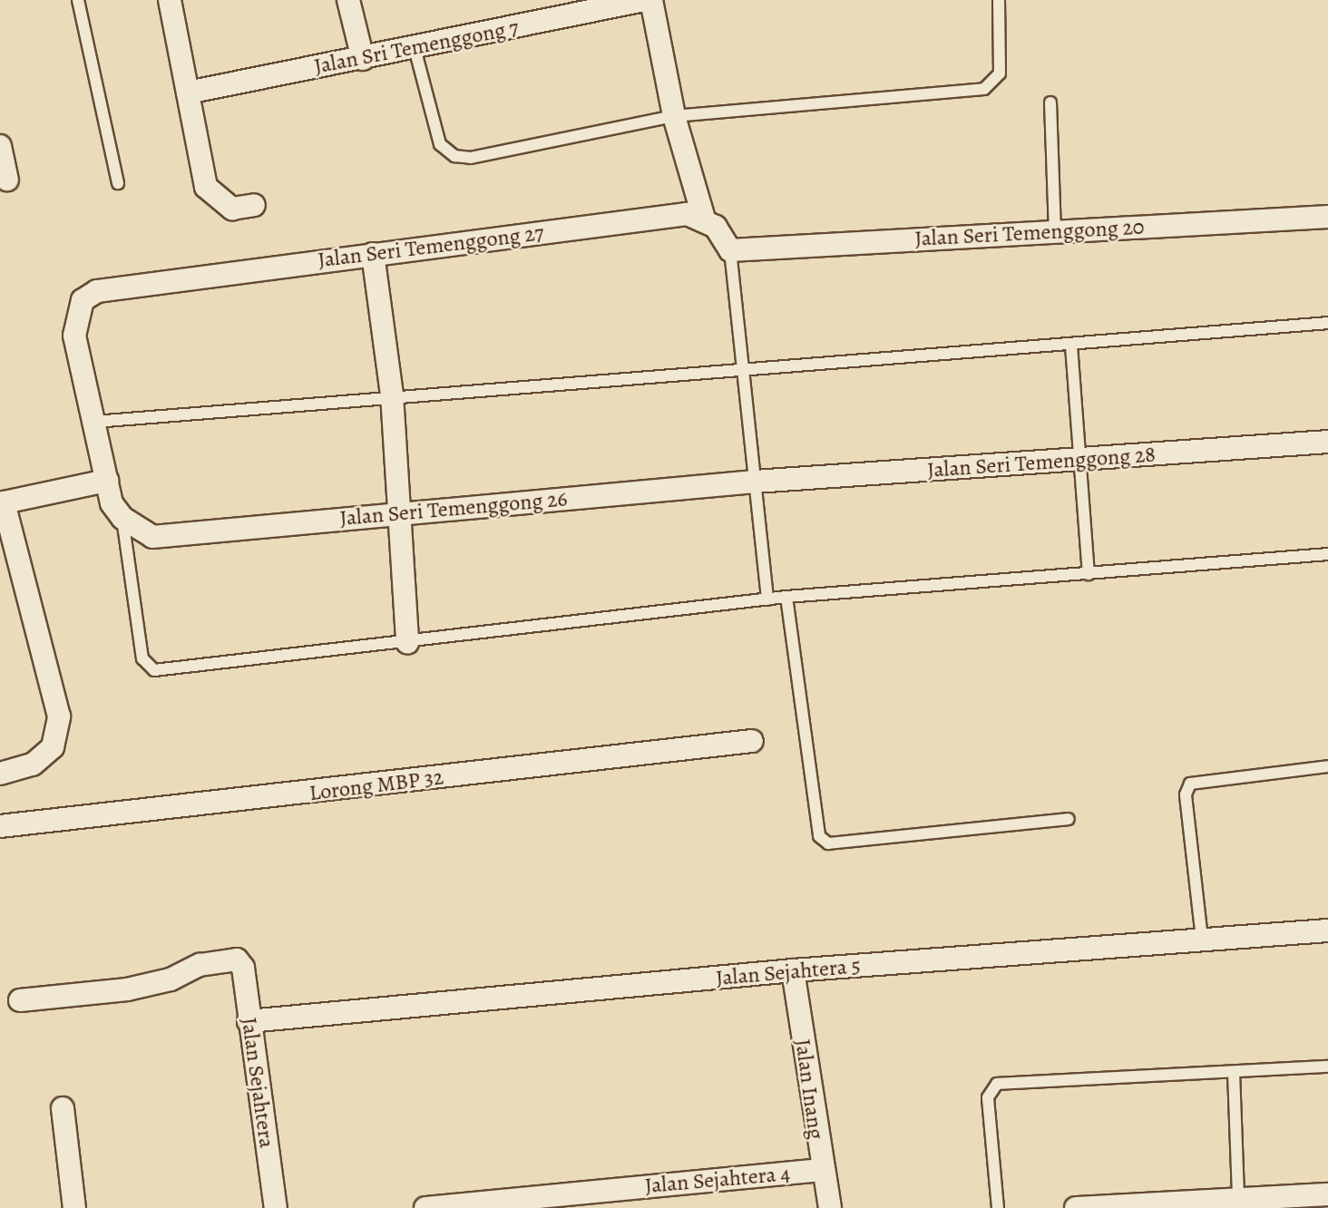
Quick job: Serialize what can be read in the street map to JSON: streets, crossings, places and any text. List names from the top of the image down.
{
  "streets": {
    "street": [
      "Jalan Sri Temenggong 7",
      "Jalan Seri Temenggong 20",
      "Jalan Seri Temenggong 27",
      "Jalan Seri Temenggong 28",
      "Jalan Seri Temenggong 26",
      "Lorong MBP 32",
      "Jalan Sejahtera 5",
      "Jalan Sejahtera",
      "Jalan Inang",
      "Jalan Sejahtera 4"
    ]
  },
  "crossings": [
    ["Jalan Seri Temenggong 27", "Jalan Seri Temenggong 26"],
    ["Jalan Seri Temenggong 28", "Jalan Seri Temenggong 26"],
    ["Jalan Sejahtera 5", "Jalan Sejahtera"],
    ["Jalan Sejahtera 5", "Jalan Inang"],
    ["Jalan Inang", "Jalan Sejahtera 4"]
  ]
}
